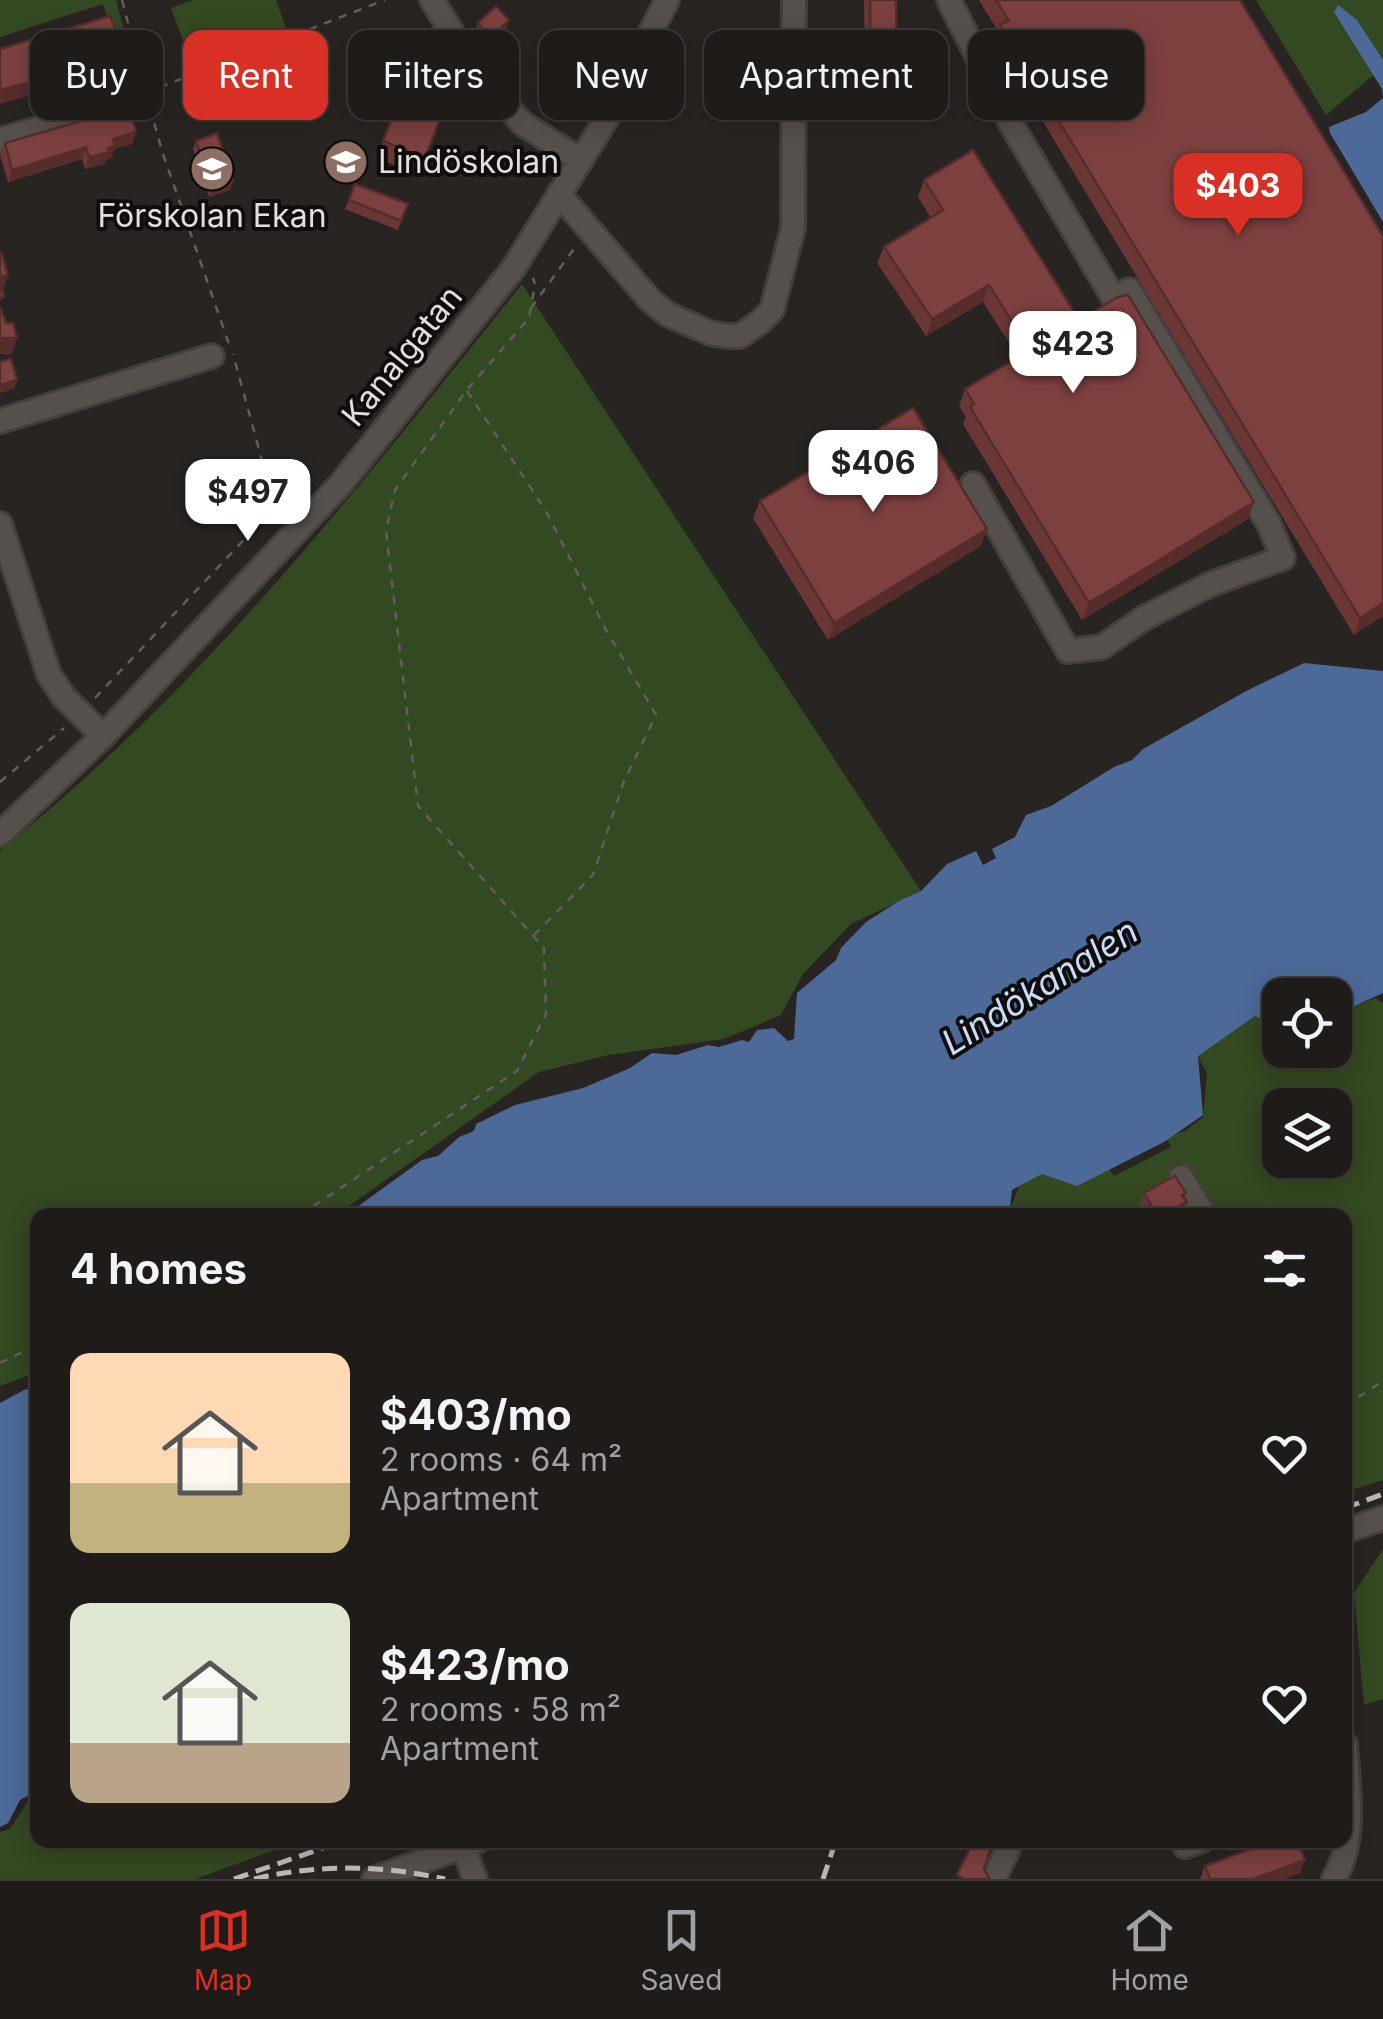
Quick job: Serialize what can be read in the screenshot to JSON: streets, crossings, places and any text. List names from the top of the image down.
{
  "streets": {
    "street": ["Kanalgatan"]
  },
  "water": ["Lindökanalen"],
  "places": {
    "school or university": ["Lindöskolan", "Förskolan Ekan"]
  },
  "page": {
    "chip": [
      "Buy",
      "Rent",
      "Filters",
      "New",
      "Apartment",
      "House"
    ],
    "price": [
      "$403",
      "$423",
      "$406",
      "$497"
    ],
    "heading": "4 homes",
    "list": [
      {
        "name": "$403/mo",
        "note": "2 rooms · 64 m² · Apartment"
      },
      {
        "name": "$423/mo",
        "note": "2 rooms · 58 m² · Apartment"
      }
    ],
    "tabs": ["Map", "Saved", "Home"]
  }
}
